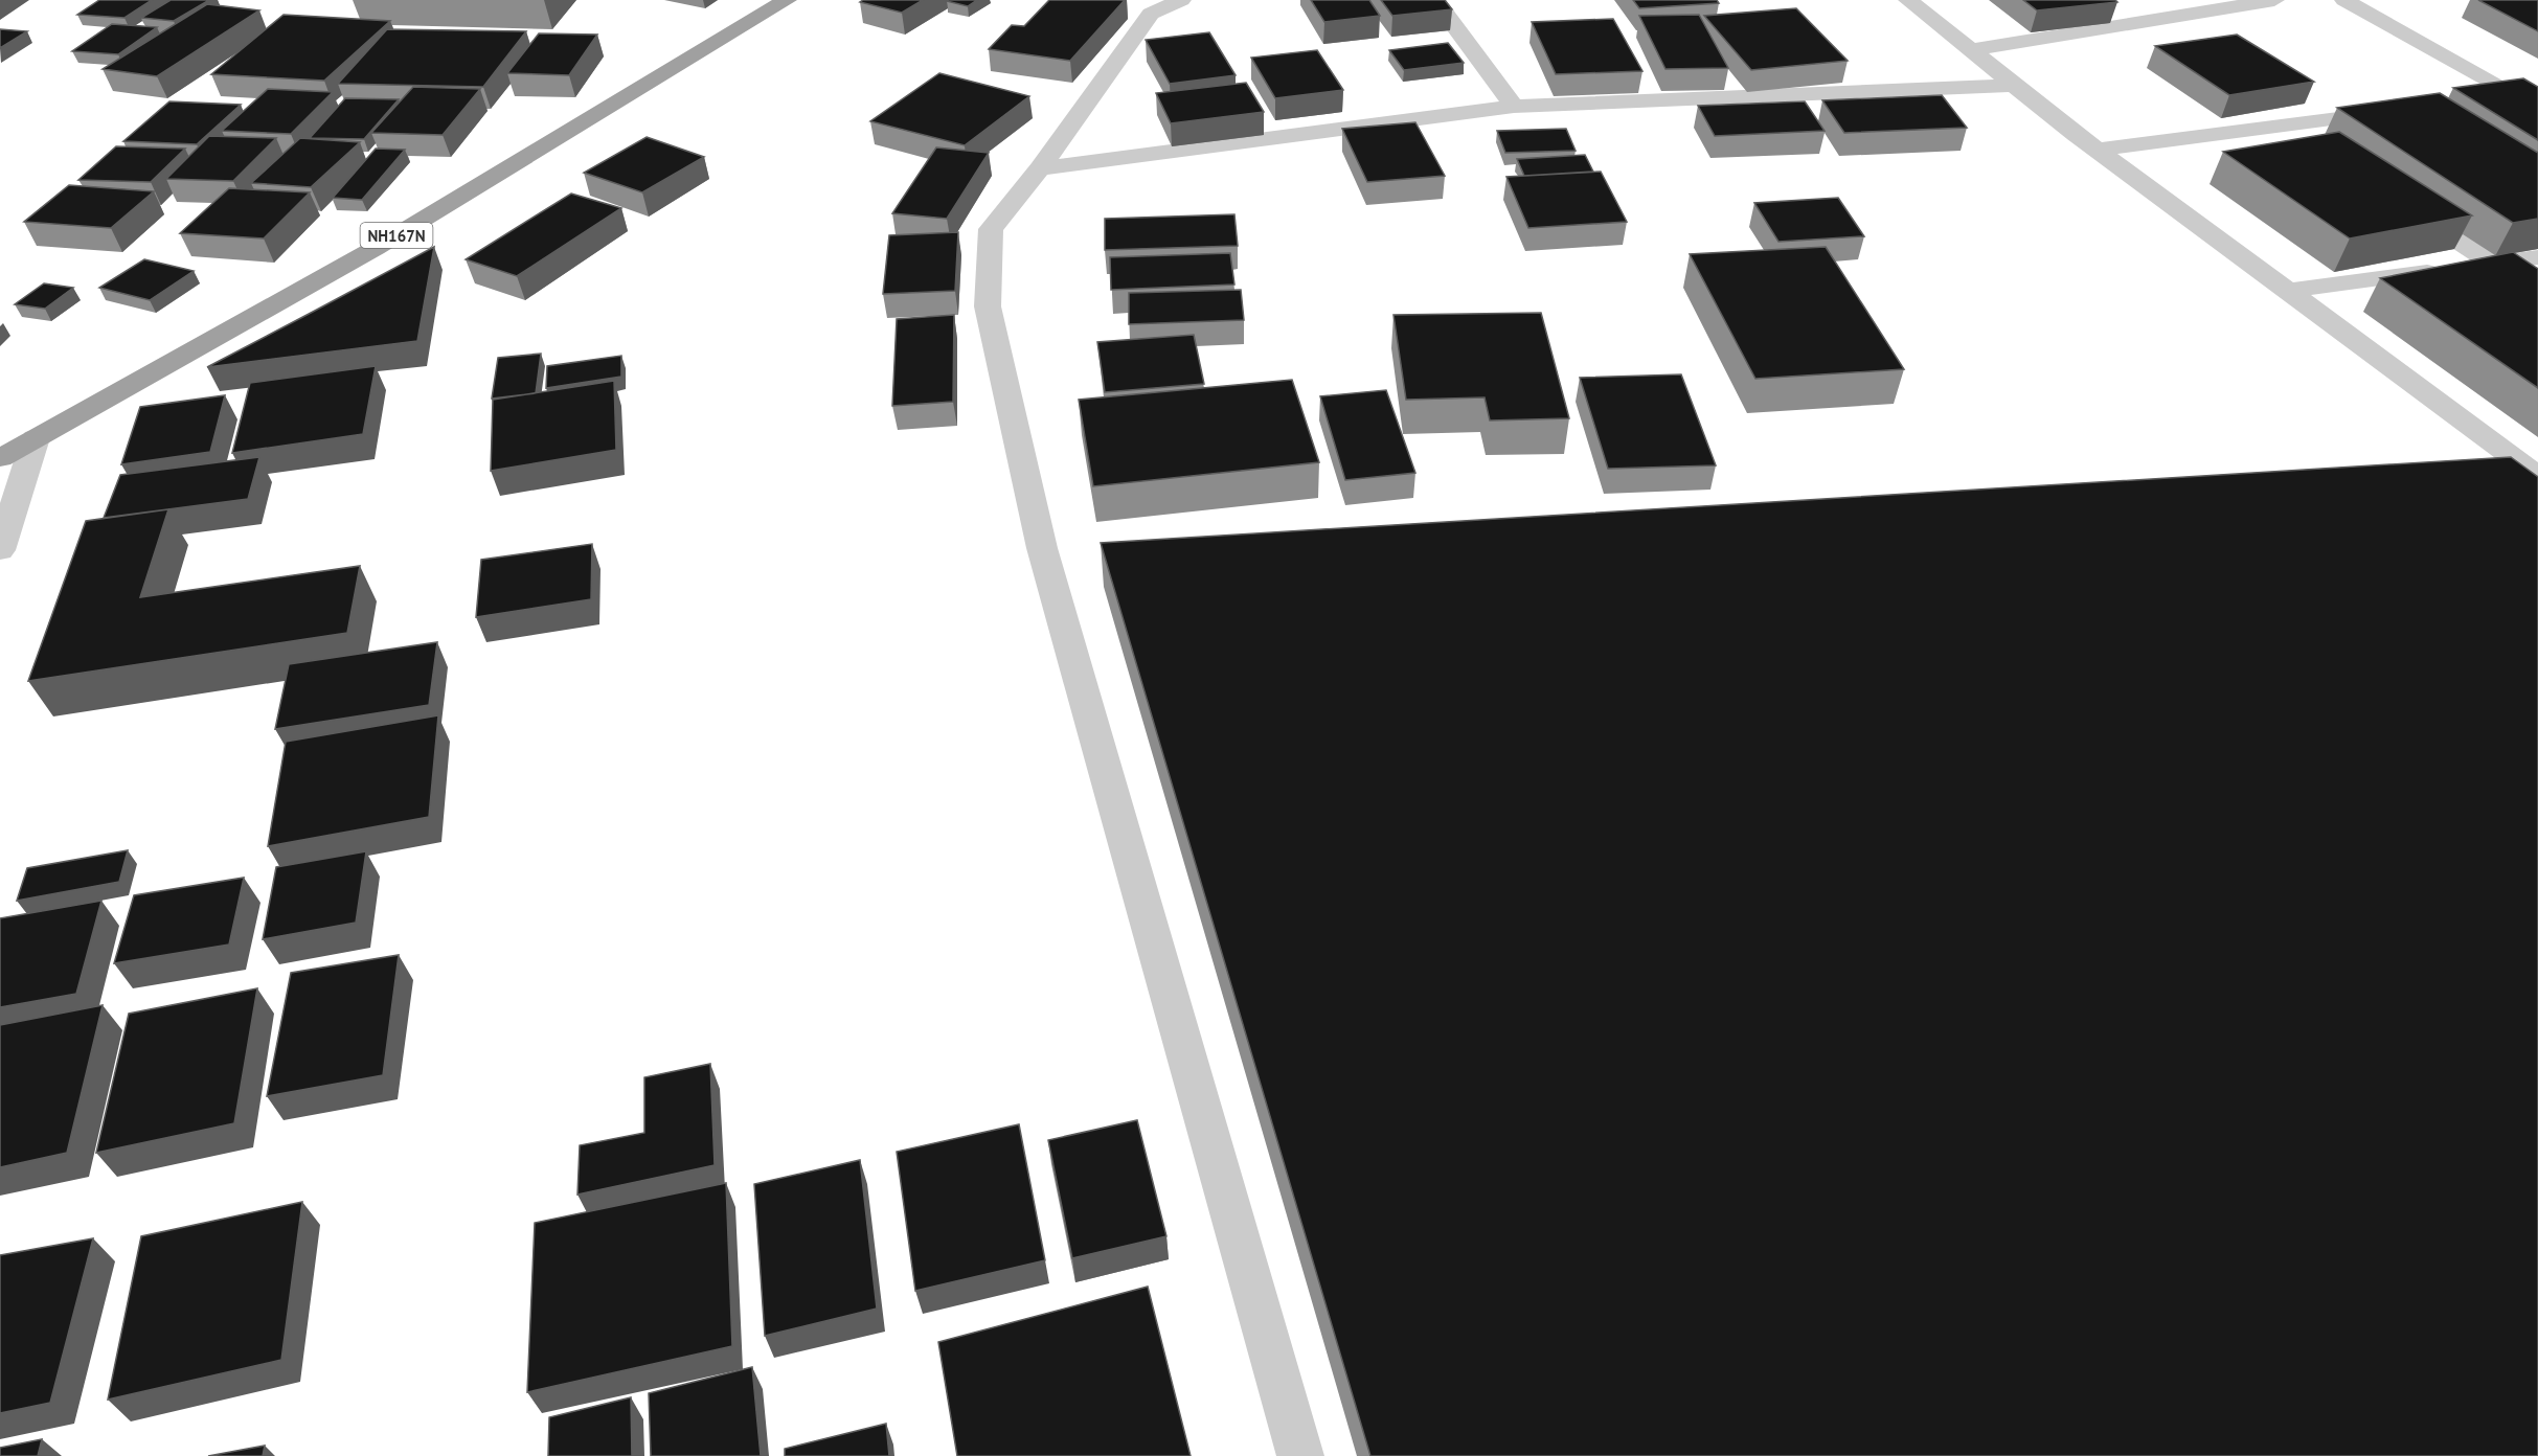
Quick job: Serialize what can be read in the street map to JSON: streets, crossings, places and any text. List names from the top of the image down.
{
  "streets": {
    "highway": ["NH167N"]
  }
}
